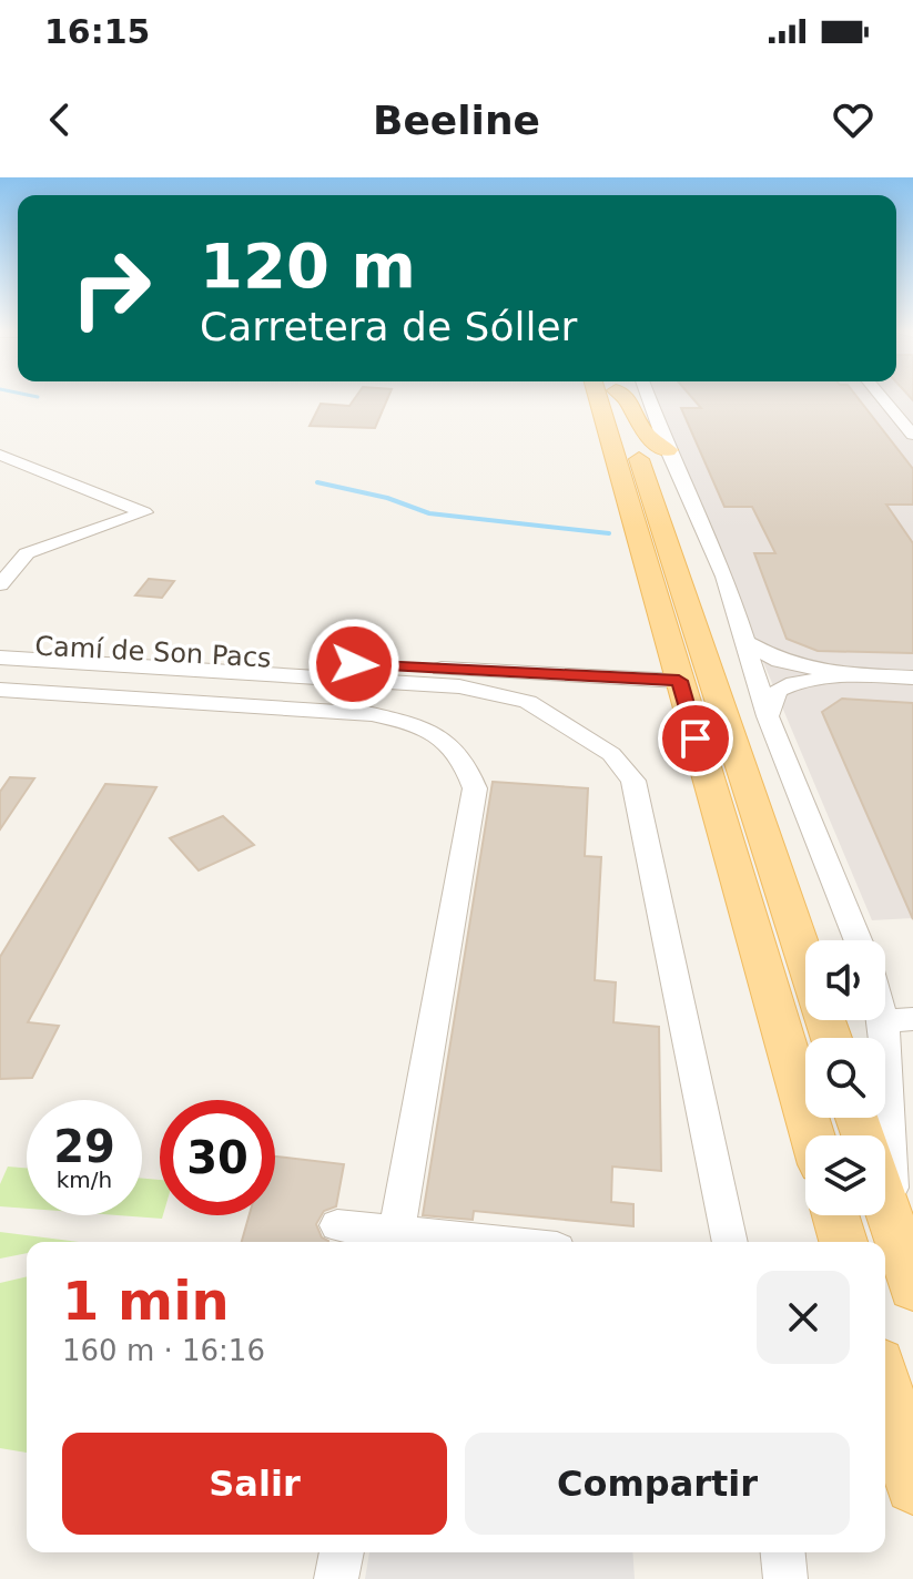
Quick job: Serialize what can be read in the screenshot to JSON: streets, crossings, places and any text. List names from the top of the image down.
{
  "streets": {
    "street": ["Camí de Son Pacs"]
  },
  "page": {
    "status": "16:15",
    "header": "Beeline",
    "turn": ["120 m", "Carretera de Sóller"],
    "speed": "29 km/h",
    "limit": "30",
    "heading": ["1 min", "160 m · 16:16"],
    "buttons": ["Salir", "Compartir"]
  }
}
